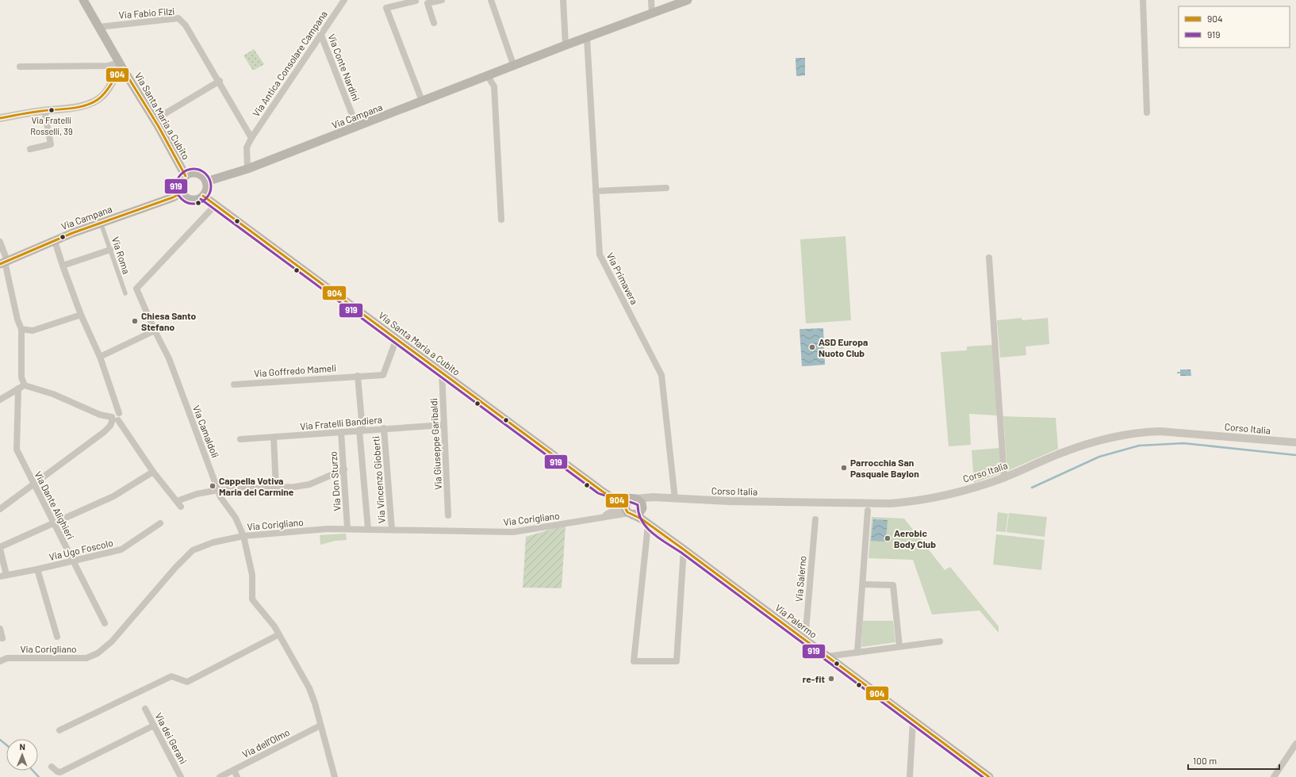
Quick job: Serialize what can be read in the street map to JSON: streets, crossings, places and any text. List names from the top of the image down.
{
  "streets": {
    "main road": ["Via Santa Maria a Cubito", "Via Campana", "Via Palermo"],
    "street": [
      "Via Fabio Filzi",
      "Via Antica Consolare Campana",
      "Via Conte Nardini",
      "Via Roma",
      "Via Primavera",
      "Via Goffredo Mameli",
      "Via Fratelli Bandiera",
      "Corso Italia",
      "Via Camaldoli",
      "Via Giuseppe Garibaldi",
      "Via Vincenzo Gioberti",
      "Via Don Sturzo",
      "Via Dante Alighieri",
      "Via Corigliano",
      "Via Ugo Foscolo",
      "Via Salerno",
      "Via dei Gerani",
      "Via dell'Olmo"
    ]
  },
  "crossings": [
    ["Via Fabio Filzi", "Via Santa Maria a Cubito"],
    ["Via Antica Consolare Campana", "Via Conte Nardini"],
    ["Via Antica Consolare Campana", "Via Campana"],
    ["Via Conte Nardini", "Via Campana"],
    ["Via Santa Maria a Cubito", "Via Campana"],
    ["Via Santa Maria a Cubito", "Via Goffredo Mameli"],
    ["Via Santa Maria a Cubito", "Via Camaldoli"],
    ["Via Santa Maria a Cubito", "Via Giuseppe Garibaldi"],
    ["Via Santa Maria a Cubito", "Via Palermo"],
    ["Via Campana", "Via Roma"],
    ["Via Campana", "Via Primavera"],
    ["Via Campana", "Via Dante Alighieri"],
    ["Via Primavera", "Corso Italia"],
    ["Via Fratelli Bandiera", "Via Giuseppe Garibaldi"],
    ["Via Fratelli Bandiera", "Via Vincenzo Gioberti"],
    ["Via Fratelli Bandiera", "Via Don Sturzo"],
    ["Via Camaldoli", "Via Corigliano"],
    ["Via Camaldoli", "Via dell'Olmo"],
    ["Via Vincenzo Gioberti", "Via Corigliano"],
    ["Via Don Sturzo", "Via Corigliano"],
    ["Via Dante Alighieri", "Via Ugo Foscolo"],
    ["Via Salerno", "Via Palermo"]
  ],
  "places": [
    "Via Fratelli Rosselli, 39",
    "Chiesa Santo Stefano",
    "ASD Europa Nuoto Club",
    "Parrocchia San Pasquale Baylon",
    "Cappella Votiva Maria del Carmine",
    "Aerobic Body Club",
    "re-fit"
  ],
  "lines": ["transit line 904", "transit line 919"],
  "legend": ["904", "919"],
  "scale_bar": "100 m",
  "north": "top"
}
